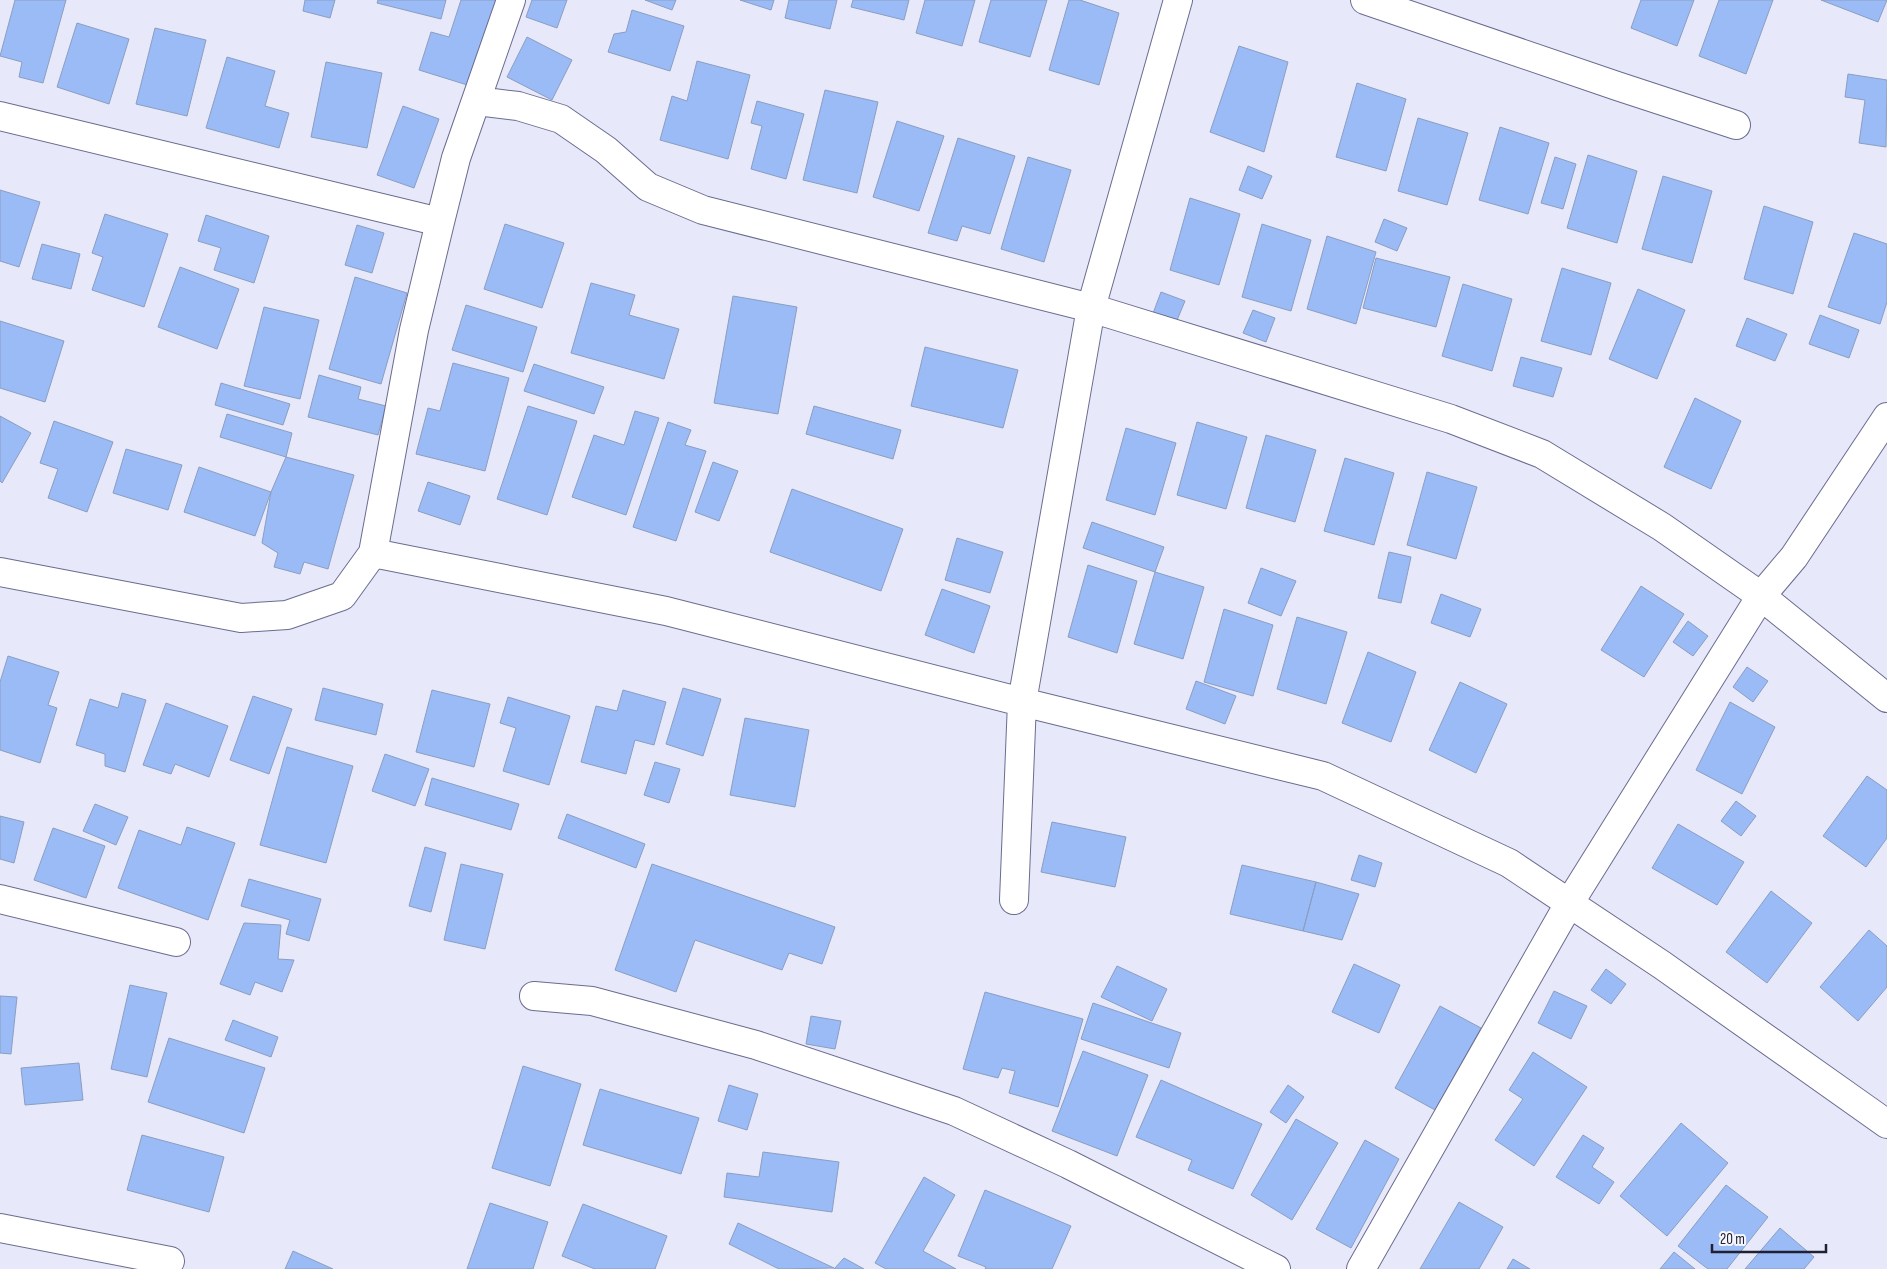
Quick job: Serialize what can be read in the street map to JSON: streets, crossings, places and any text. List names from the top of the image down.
{
  "scale_bar": "20 m"
}
